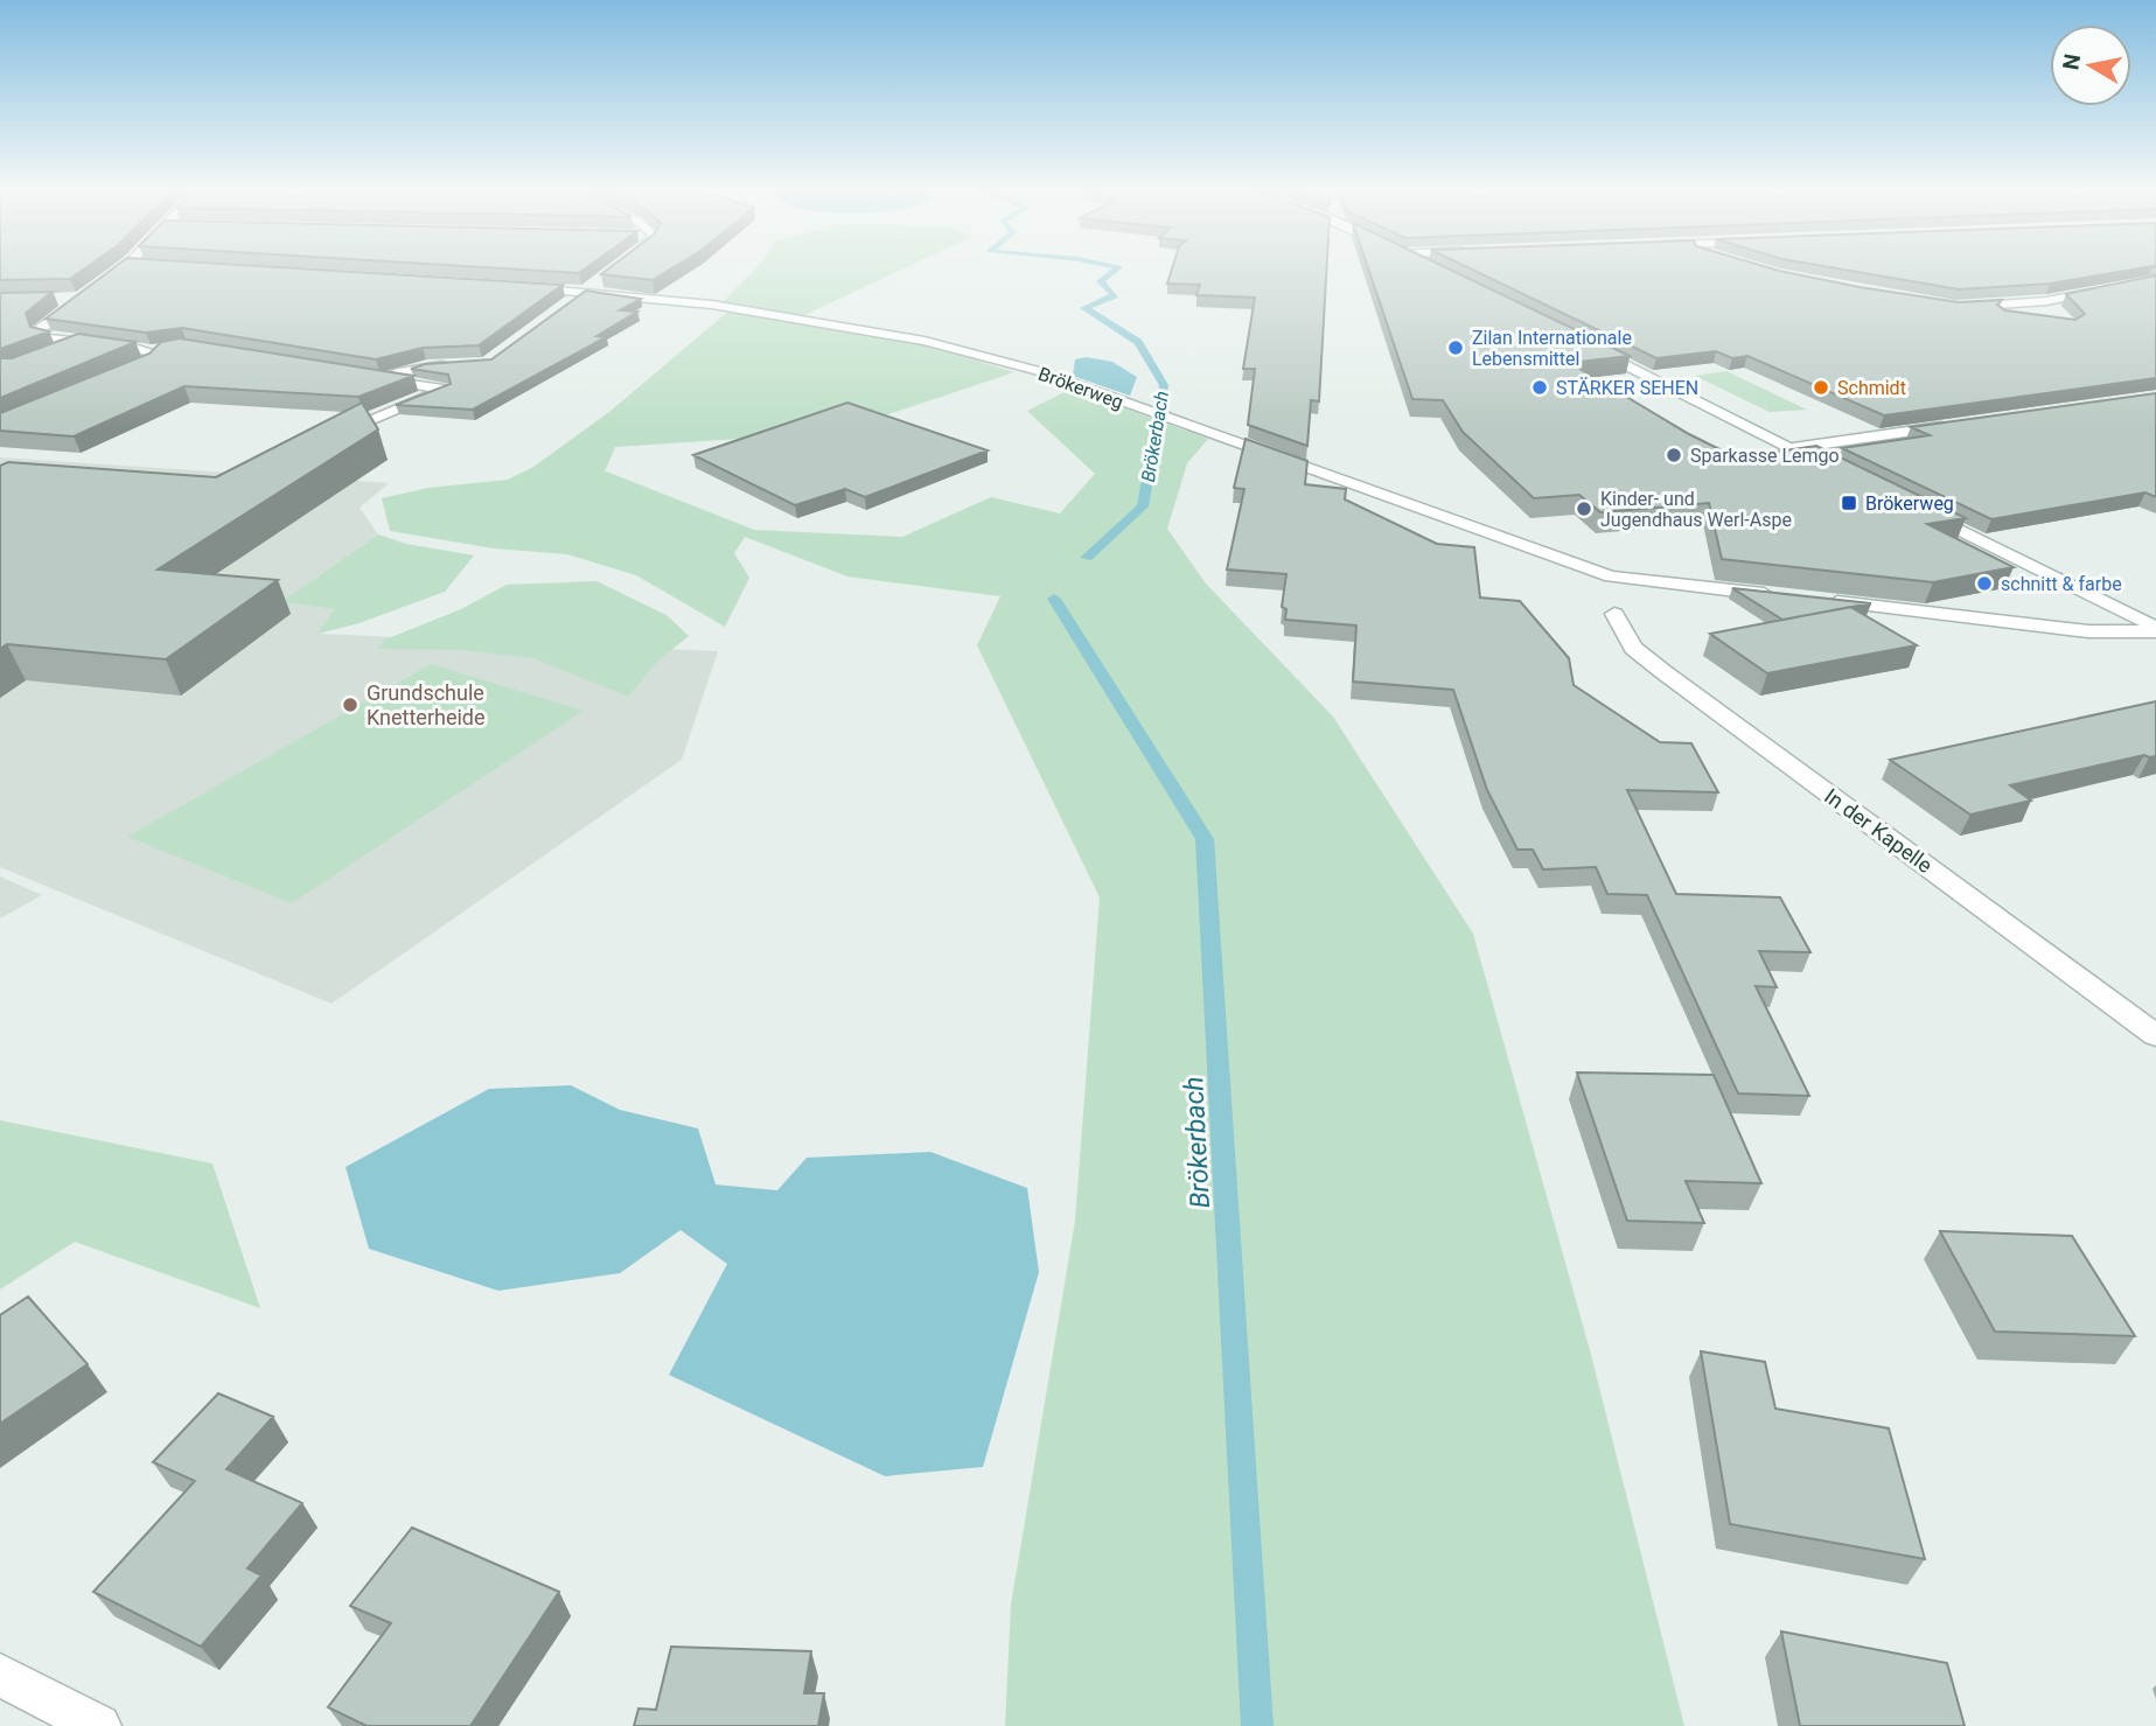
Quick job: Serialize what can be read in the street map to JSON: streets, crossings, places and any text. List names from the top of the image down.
{
  "streets": {
    "street": ["Brökerweg", "In der Kapelle"]
  },
  "water": ["Brökerbach"],
  "places": {
    "other": [
      "Zilan Internationale Lebensmittel",
      "STÄRKER SEHEN",
      "Schmidt",
      "Sparkasse Lemgo",
      "Kinder- und Jugendhaus Werl-Aspe",
      "schnitt & farbe",
      "Grundschule Knetterheide"
    ],
    "transit": ["Brökerweg"]
  },
  "north": "left"
}
